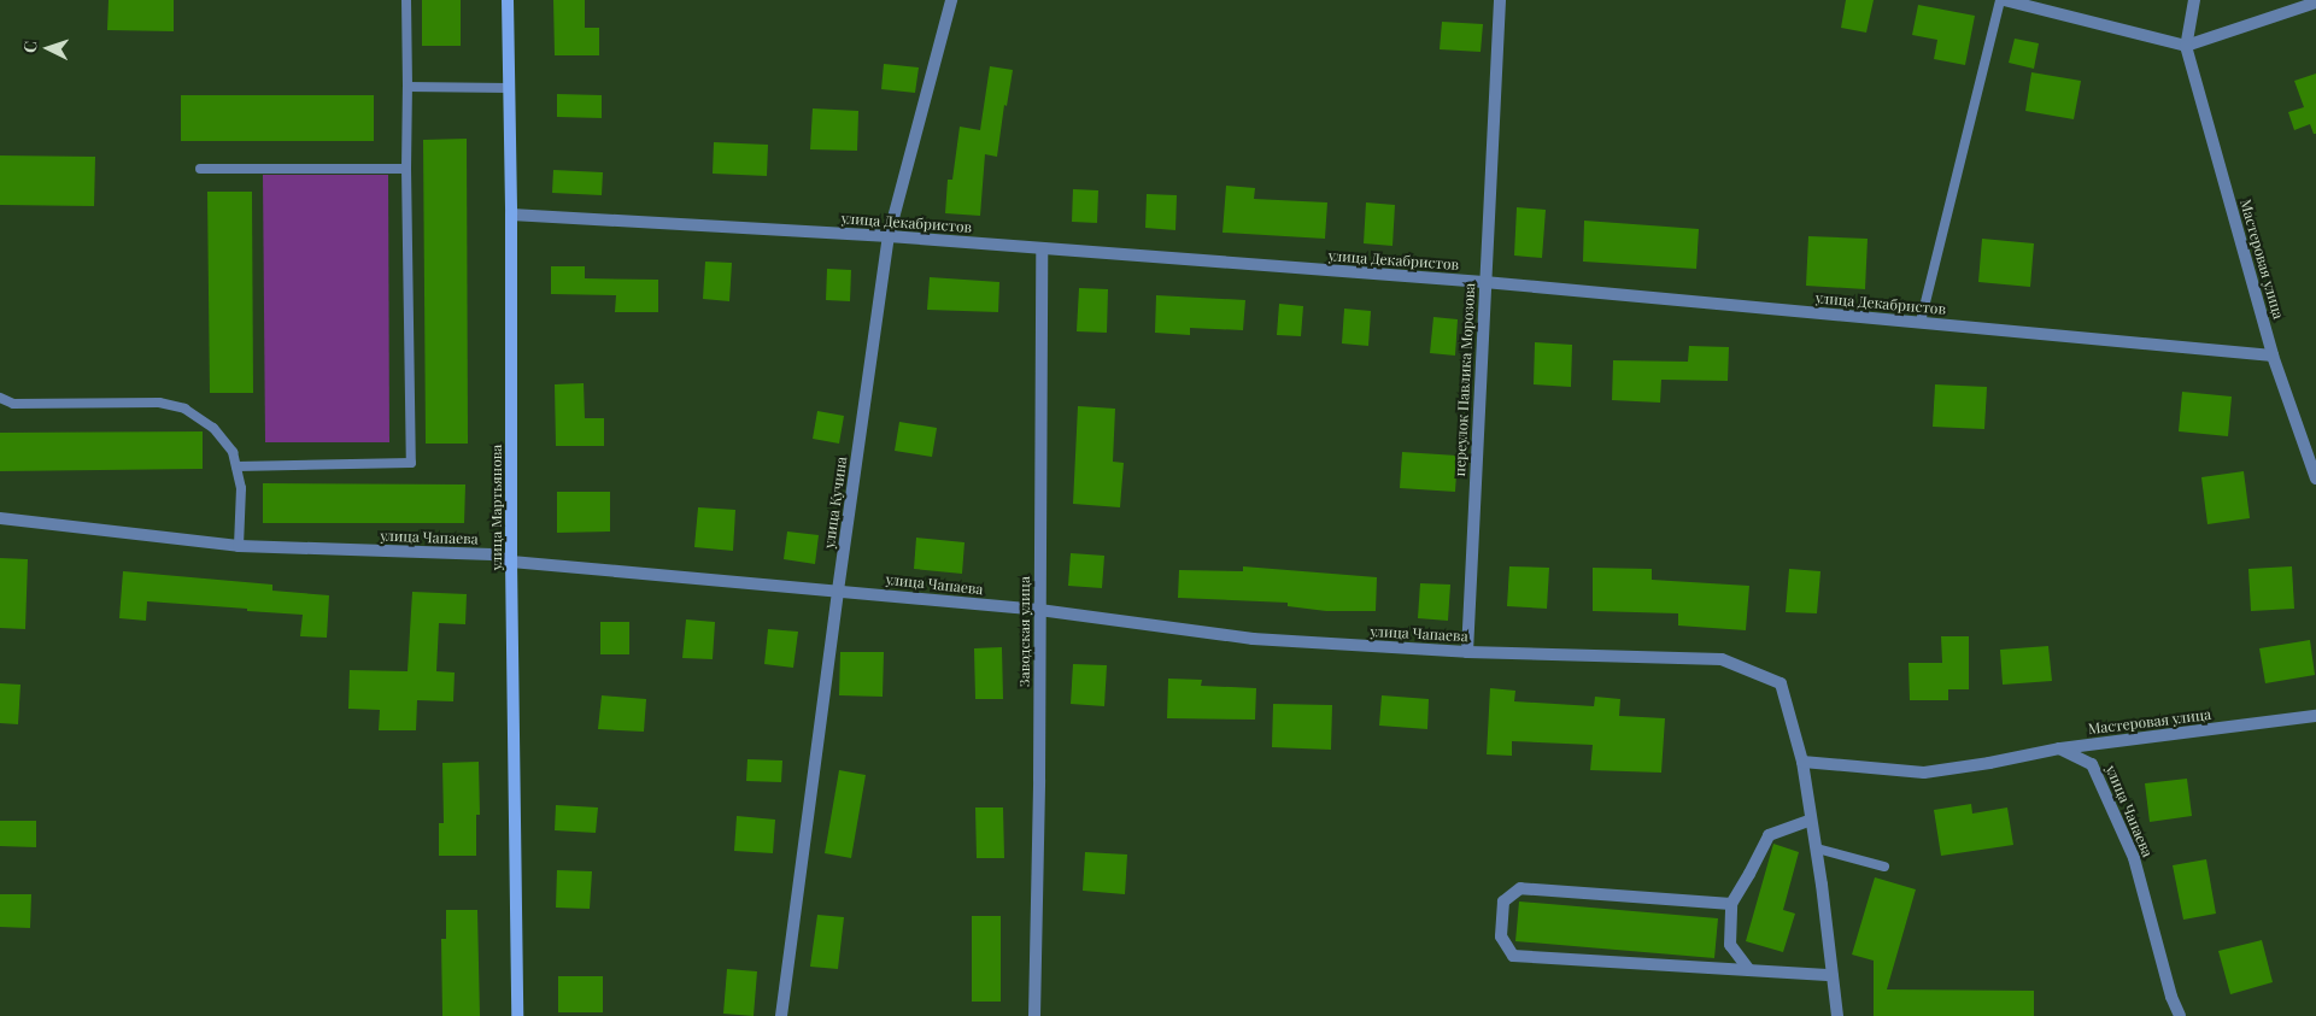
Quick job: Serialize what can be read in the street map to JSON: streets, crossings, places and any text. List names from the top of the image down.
{
  "streets": {
    "main road": ["улица Мартьянова"],
    "street": [
      "улица Декабристов",
      "Мастеровая улица",
      "переулок Павлика Морозова",
      "улица Кучина",
      "улица Чапаева",
      "Заводская улица"
    ]
  },
  "crossings": [
    ["улица Декабристов", "Мастеровая улица"],
    ["улица Декабристов", "переулок Павлика Морозова"],
    ["улица Декабристов", "улица Кучина"],
    ["улица Декабристов", "улица Мартьянова"],
    ["улица Декабристов", "Заводская улица"],
    ["Мастеровая улица", "улица Чапаева"],
    ["переулок Павлика Морозова", "улица Чапаева"],
    ["улица Кучина", "улица Чапаева"],
    ["улица Мартьянова", "улица Чапаева"],
    ["улица Чапаева", "Заводская улица"]
  ],
  "north": "left"
}
